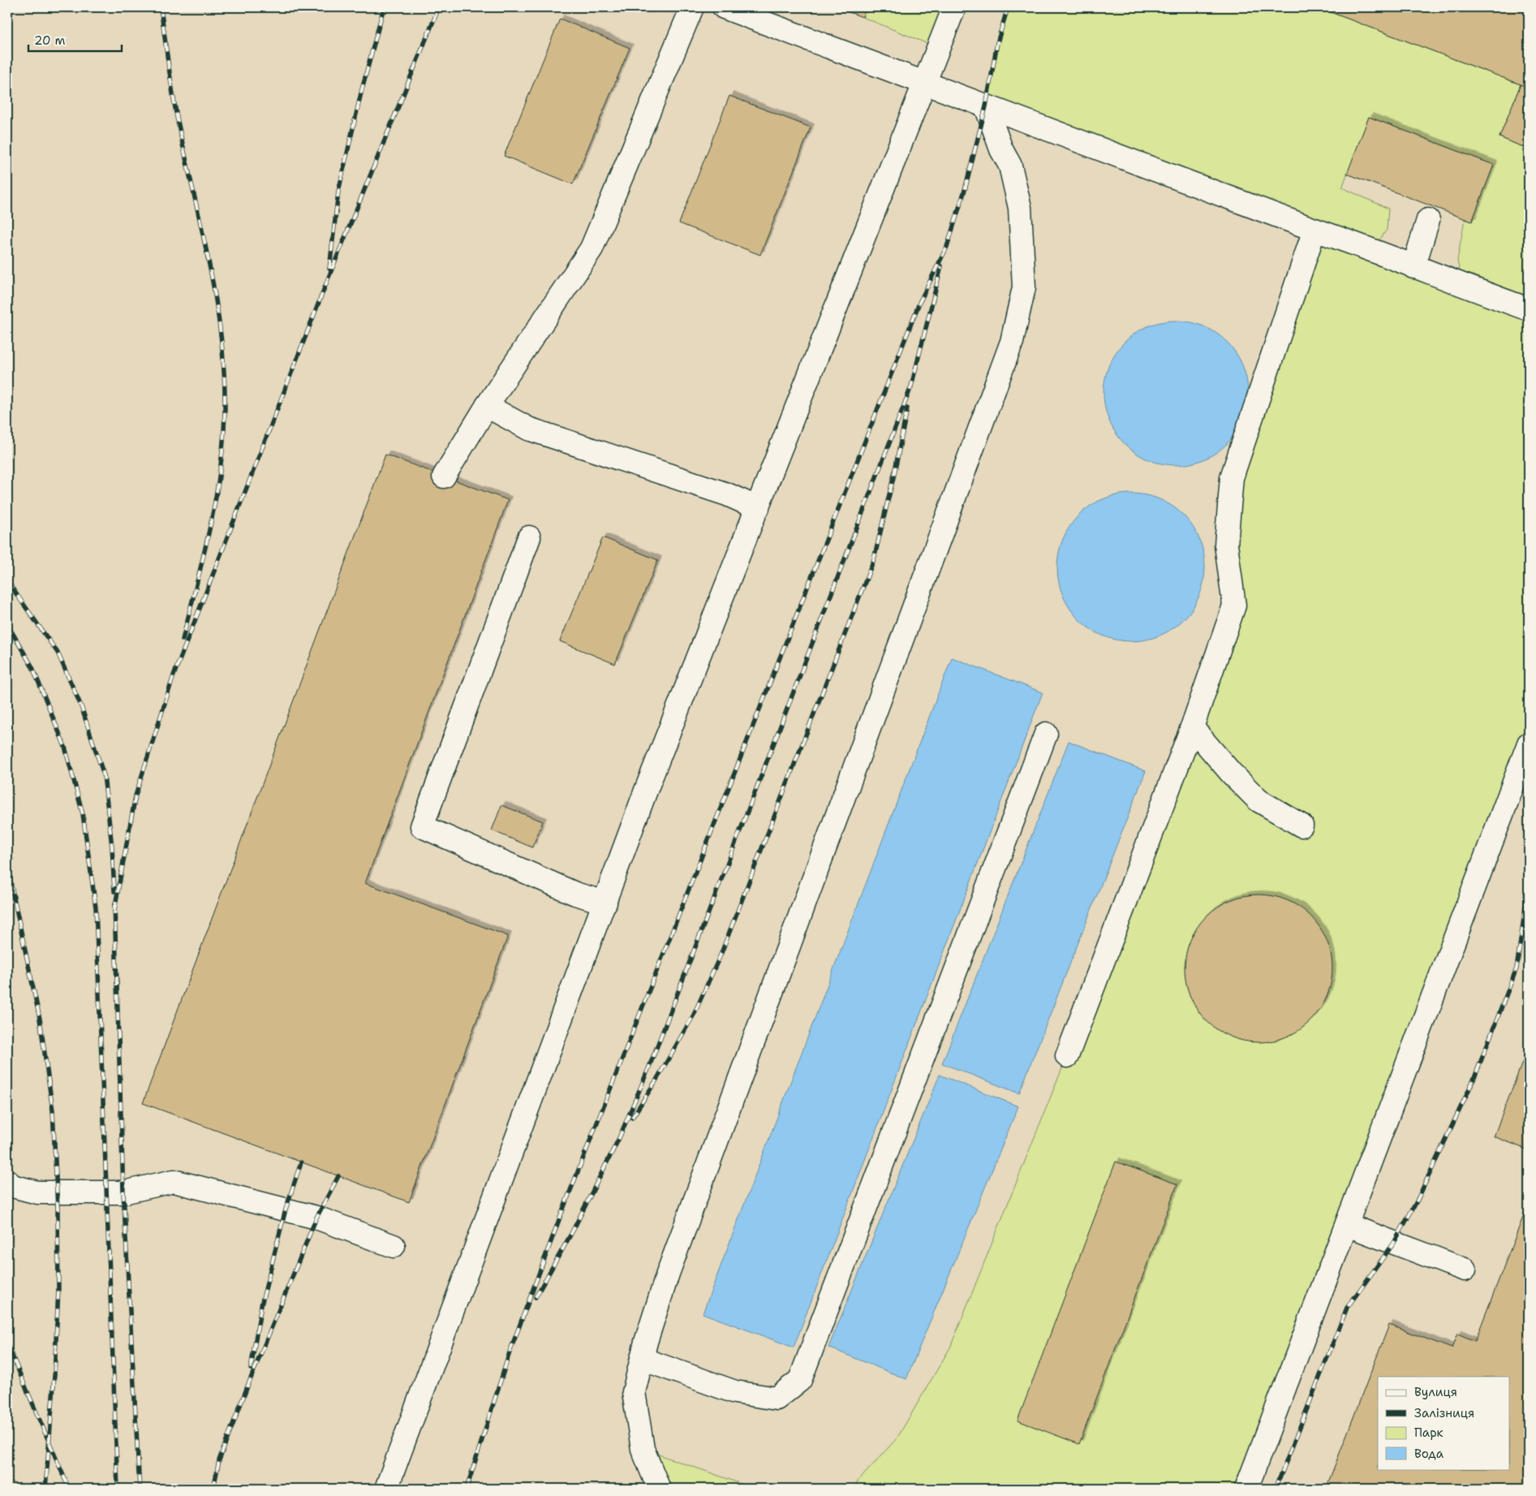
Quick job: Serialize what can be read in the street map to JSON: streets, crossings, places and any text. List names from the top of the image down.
{
  "legend": [
    "Вулиця",
    "Залізниця",
    "Парк",
    "Вода"
  ],
  "scale_bar": "20 m"
}
